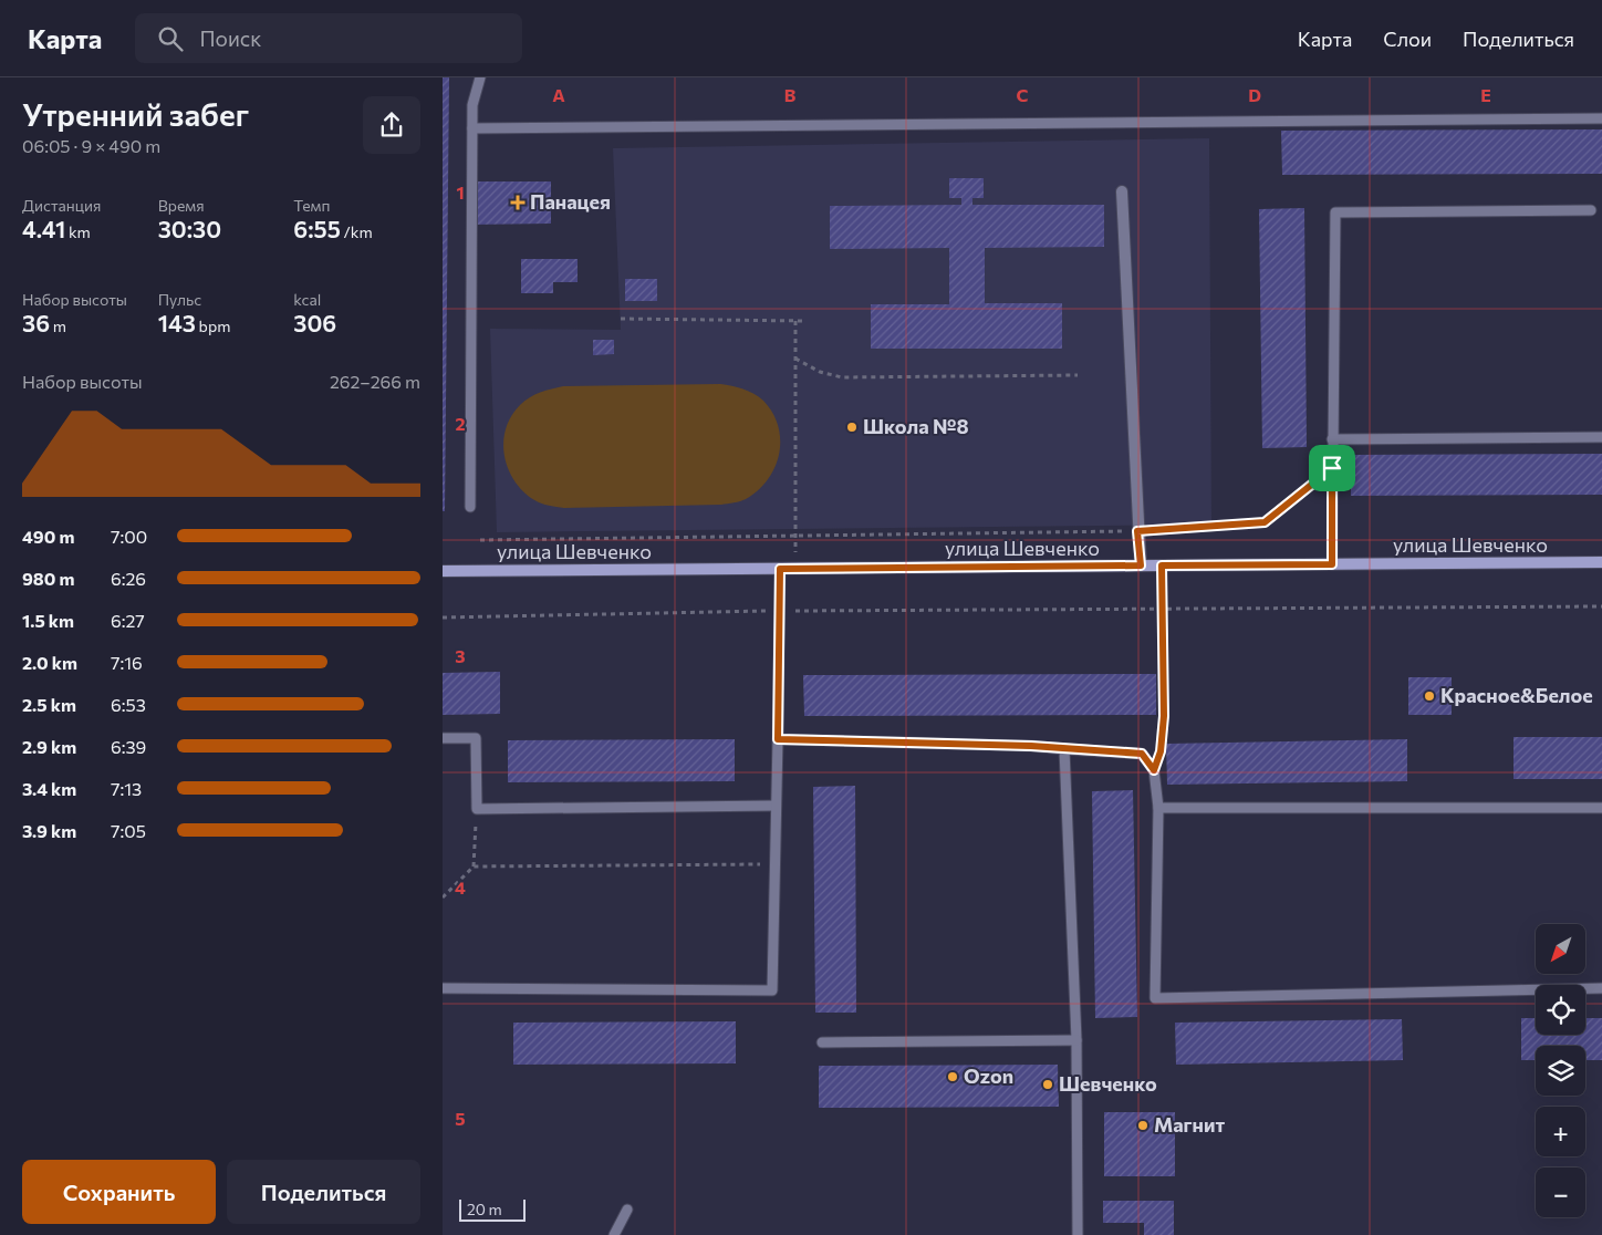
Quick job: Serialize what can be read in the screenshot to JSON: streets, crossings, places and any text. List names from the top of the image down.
{
  "streets": {
    "street": ["улица Шевченко"]
  },
  "places": {
    "health": ["Панацея"],
    "other": [
      "Школа №8",
      "Красное&Белое",
      "Ozon",
      "Шевченко",
      "Магнит"
    ]
  },
  "scale_bar": "20 m",
  "north": "bottom left",
  "page": {
    "header": "Карта",
    "search": "Поиск",
    "nav": ["Карта", "Слои", "Поделиться"],
    "heading": ["Утренний забег", "06:05 · 9 × 490 m"],
    "stats": [
      ["Дистанция", "4.41 km"],
      ["Время", "30:30"],
      ["Темп", "6:55 /km"],
      ["Набор высоты", "36 m"],
      ["Пульс", "143 bpm"],
      ["kcal", "306"]
    ],
    "chart": ["Набор высоты", "262–266 m"],
    "list": [
      {
        "name": "490 m",
        "note": "7:00"
      },
      {
        "name": "980 m",
        "note": "6:26"
      },
      {
        "name": "1.5 km",
        "note": "6:27"
      },
      {
        "name": "2.0 km",
        "note": "7:16"
      },
      {
        "name": "2.5 km",
        "note": "6:53"
      },
      {
        "name": "2.9 km",
        "note": "6:39"
      },
      {
        "name": "3.4 km",
        "note": "7:13"
      },
      {
        "name": "3.9 km",
        "note": "7:05"
      }
    ],
    "map_buttons": ["+", "−"],
    "buttons": ["Сохранить", "Поделиться"],
    "scale": "20 m"
  },
  "grid": {
    "columns": [
      "A",
      "B",
      "C",
      "D",
      "E"
    ],
    "rows": [
      "1",
      "2",
      "3",
      "4",
      "5"
    ]
  }
}
